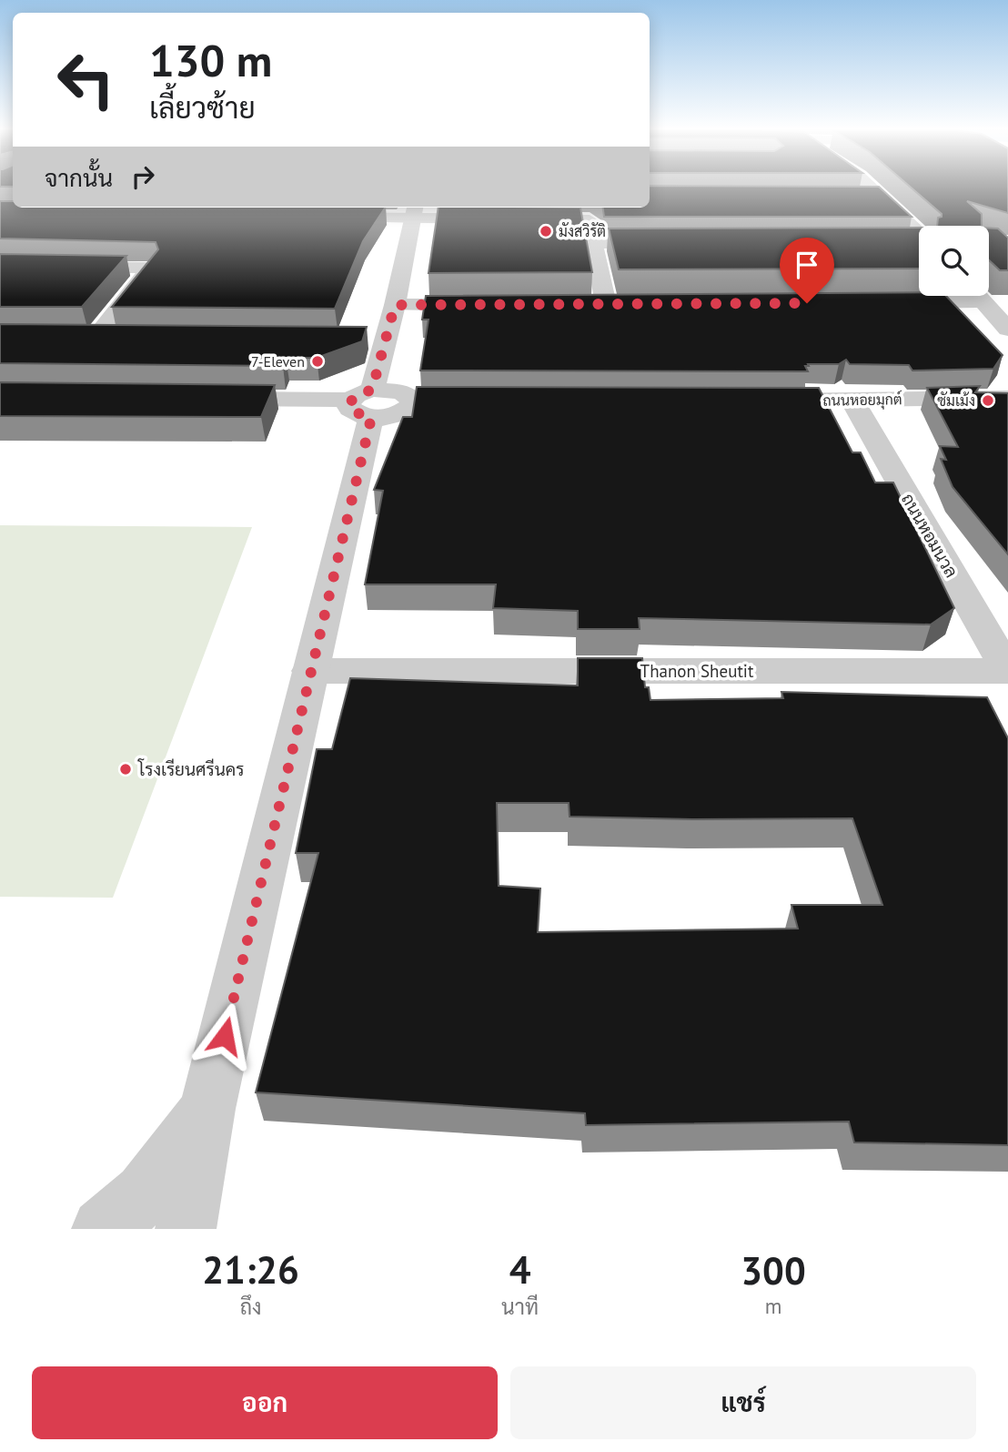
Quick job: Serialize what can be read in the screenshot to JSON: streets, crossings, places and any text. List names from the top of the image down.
{
  "streets": {
    "street": ["ถนนหอยมุกต์", "ถนนหอมนวล", "Thanon Sheutit"]
  },
  "crossings": [
    ["ถนนหอยมุกต์", "ถนนหอมนวล"],
    ["ถนนหอมนวล", "Thanon Sheutit"]
  ],
  "places": [
    "มังสวิรัติ",
    "7-Eleven",
    "ซัมเม้ง",
    "โรงเรียนศรีนคร"
  ],
  "page": {
    "turn": ["130 m", "เลี้ยวซ้าย"],
    "then": "จากนั้น",
    "eta": [
      "21:26",
      "ถึง",
      "4",
      "นาที",
      "300",
      "m"
    ],
    "buttons": ["ออก", "แชร์"]
  }
}
